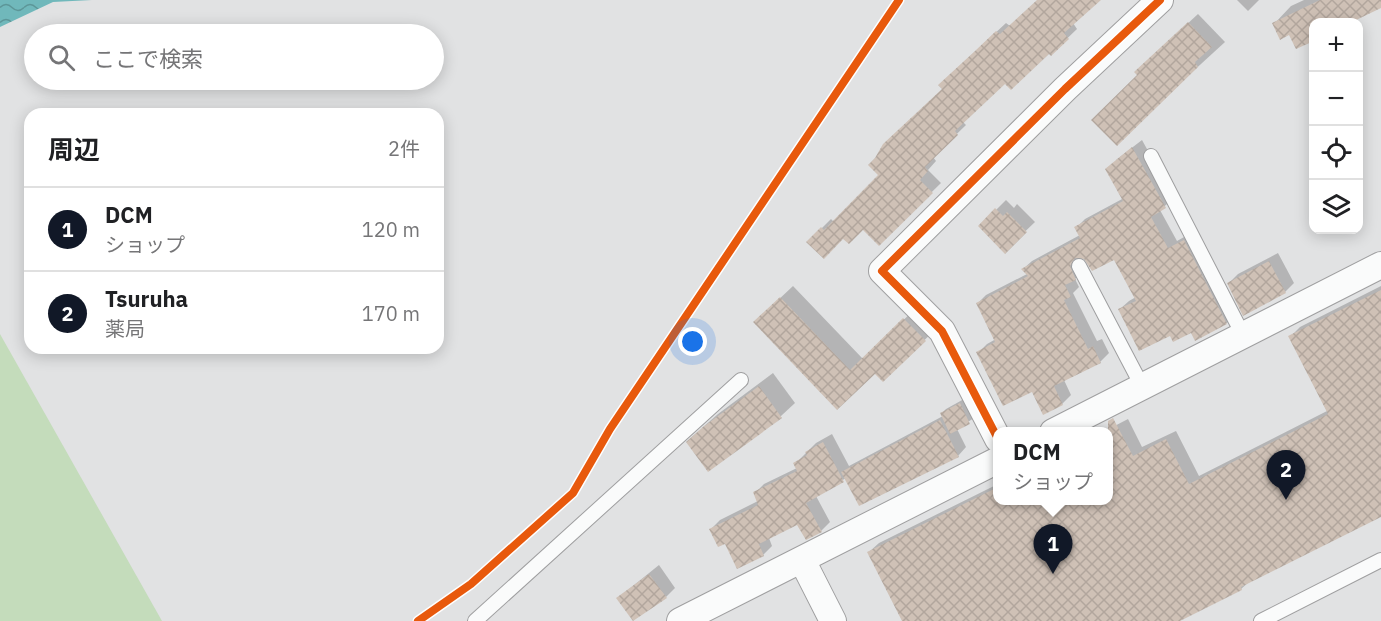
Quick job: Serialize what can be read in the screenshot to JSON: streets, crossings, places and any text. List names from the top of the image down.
{
  "page": {
    "map_buttons": ["+", "−"],
    "search": "ここで検索",
    "heading": ["周辺", "2件"],
    "list": [
      {
        "mark": "1",
        "name": "DCM",
        "note": "ショップ",
        "value": "120 m"
      },
      {
        "mark": "2",
        "name": "Tsuruha",
        "note": "薬局",
        "value": "170 m"
      }
    ],
    "popup": ["DCM", "ショップ"],
    "pins": ["2", "1"]
  }
}
